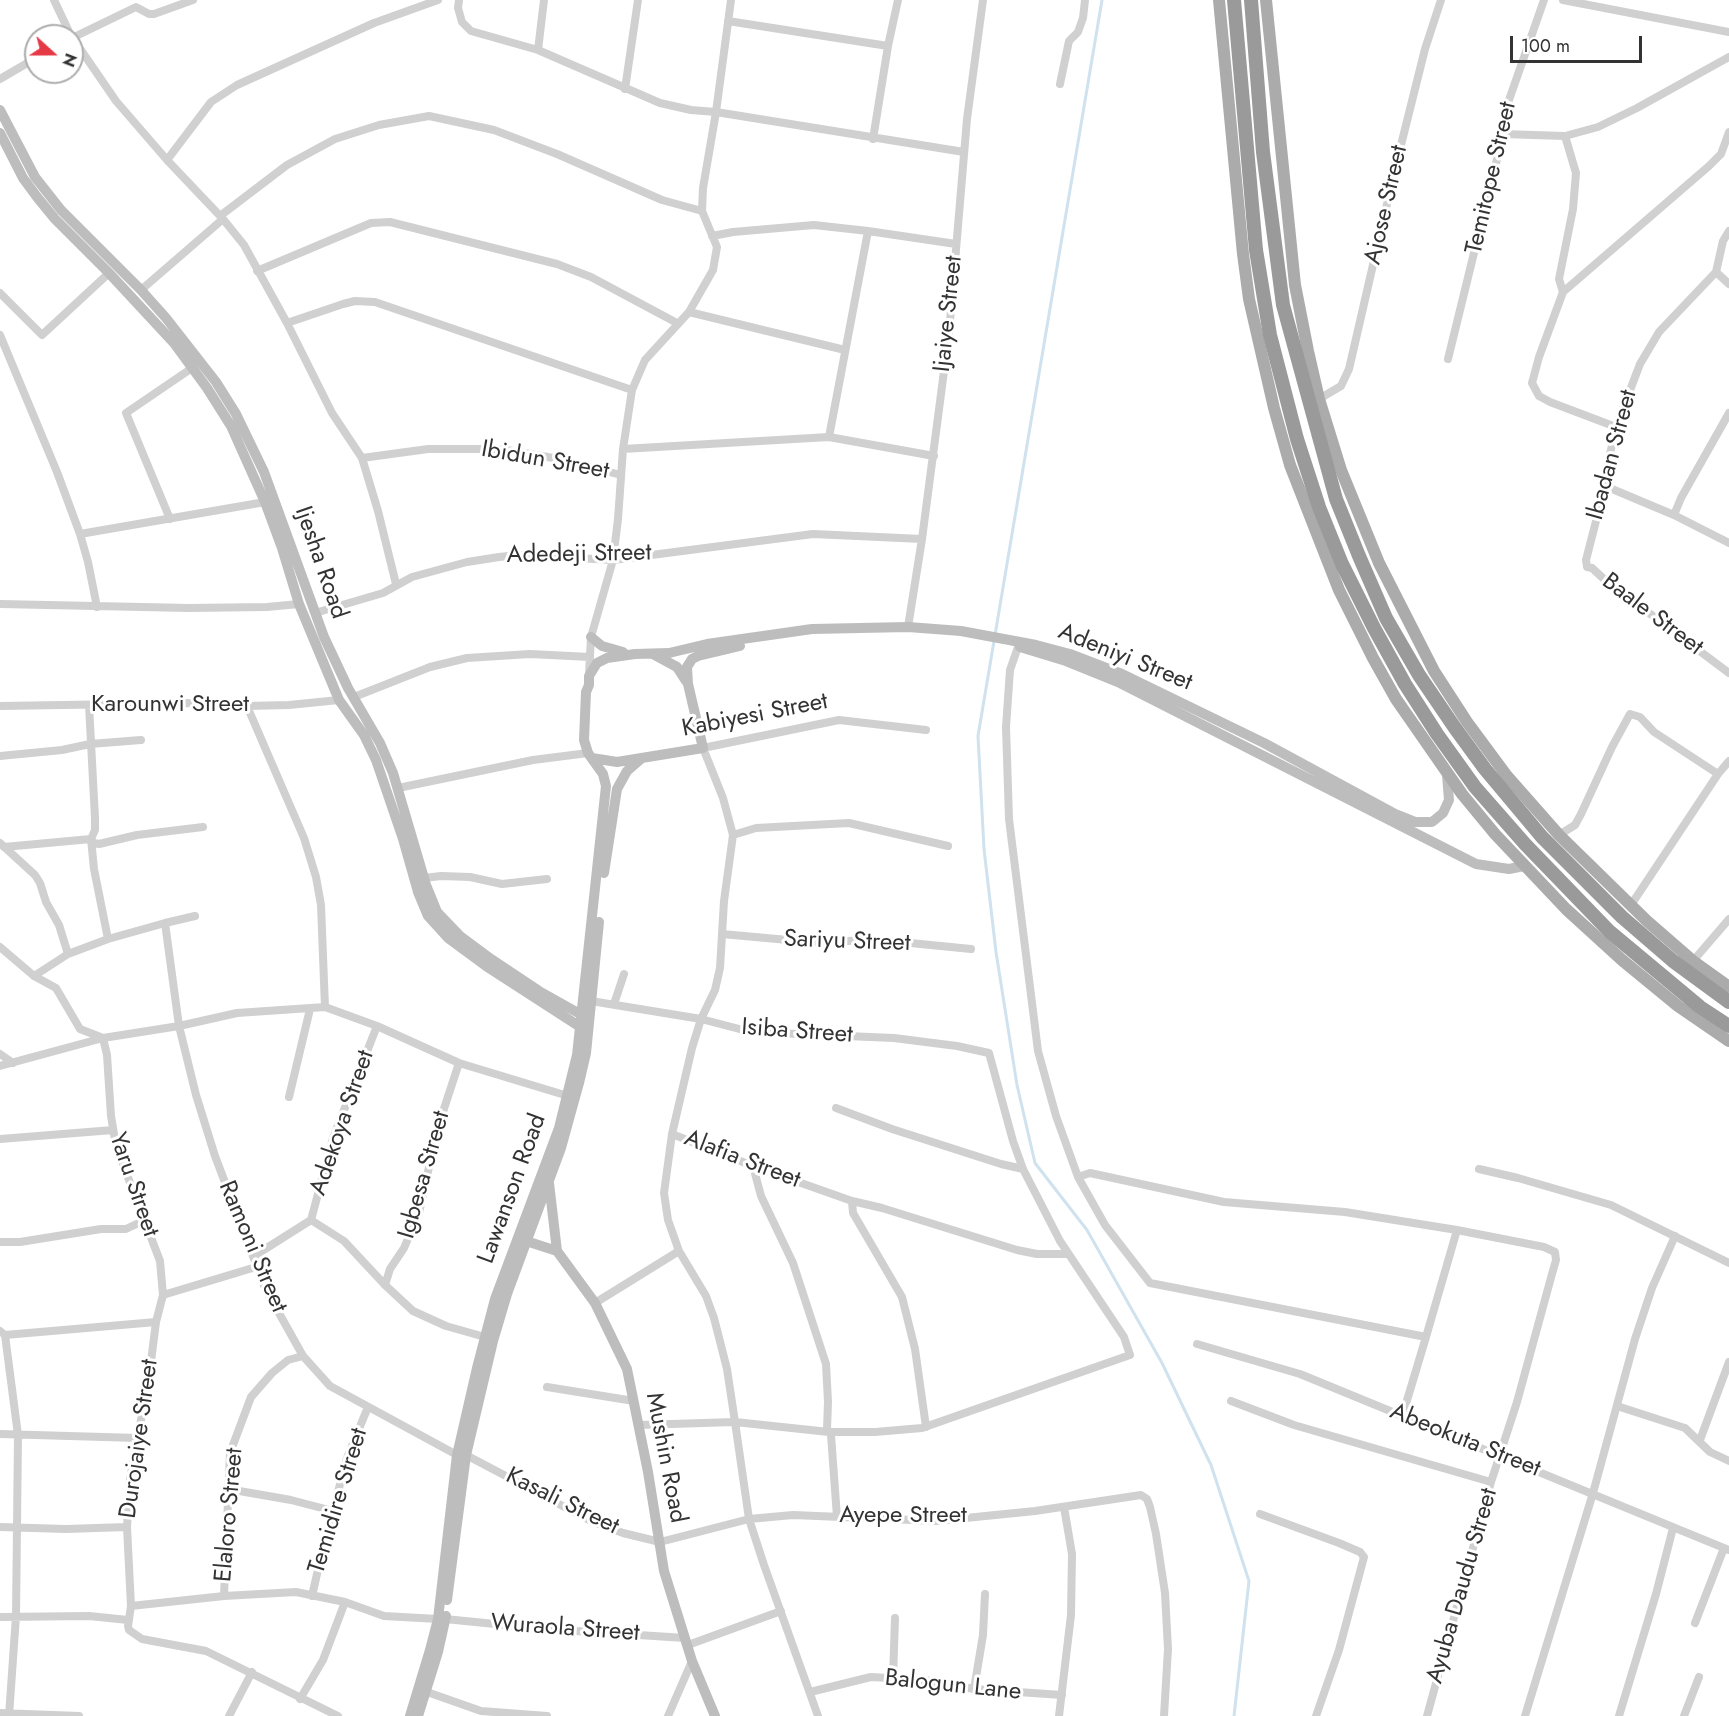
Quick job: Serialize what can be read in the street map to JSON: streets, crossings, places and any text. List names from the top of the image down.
{
  "streets": {
    "main road": [
      "Ijesha Road",
      "Adeniyi Street",
      "Kabiyesi Street",
      "Lawanson Road",
      "Mushin Road"
    ],
    "street": [
      "Temitope Street",
      "Ajose Street",
      "Ijaiye Street",
      "Ibadan Street",
      "Ibidun Street",
      "Adedeji Street",
      "Baale Street",
      "Karounwi Street",
      "Sariyu Street",
      "Isiba Street",
      "Adekoya Street",
      "Alafia Street",
      "Igbesa Street",
      "Yaru Street",
      "Ramoni Street",
      "Durojaiye Street",
      "Abeokuta Street",
      "Temidire Street",
      "Kasali Street",
      "Elaloro Street",
      "Ayepe Street",
      "Ayuba Daudu Street",
      "Wuraola Street",
      "Balogun Lane"
    ]
  },
  "crossings": [
    ["Ijaiye Street", "Adedeji Street"],
    ["Ijaiye Street", "Adeniyi Street"],
    ["Ibadan Street", "Baale Street"],
    ["Adedeji Street", "Ijesha Road"],
    ["Ijesha Road", "Karounwi Street"],
    ["Ijesha Road", "Lawanson Road"],
    ["Adeniyi Street", "Kabiyesi Street"],
    ["Adeniyi Street", "Lawanson Road"],
    ["Kabiyesi Street", "Lawanson Road"],
    ["Alafia Street", "Ayepe Street"],
    ["Alafia Street", "Balogun Lane"],
    ["Yaru Street", "Durojaiye Street"],
    ["Lawanson Road", "Ramoni Street"],
    ["Lawanson Road", "Kasali Street"],
    ["Lawanson Road", "Wuraola Street"],
    ["Ramoni Street", "Temidire Street"],
    ["Ramoni Street", "Kasali Street"],
    ["Ramoni Street", "Elaloro Street"],
    ["Durojaiye Street", "Wuraola Street"],
    ["Abeokuta Street", "Ayuba Daudu Street"],
    ["Mushin Road", "Kasali Street"],
    ["Mushin Road", "Ayepe Street"],
    ["Mushin Road", "Wuraola Street"],
    ["Temidire Street", "Wuraola Street"],
    ["Kasali Street", "Ayepe Street"],
    ["Elaloro Street", "Wuraola Street"]
  ],
  "scale_bar": "100 m",
  "north": "right"
}
